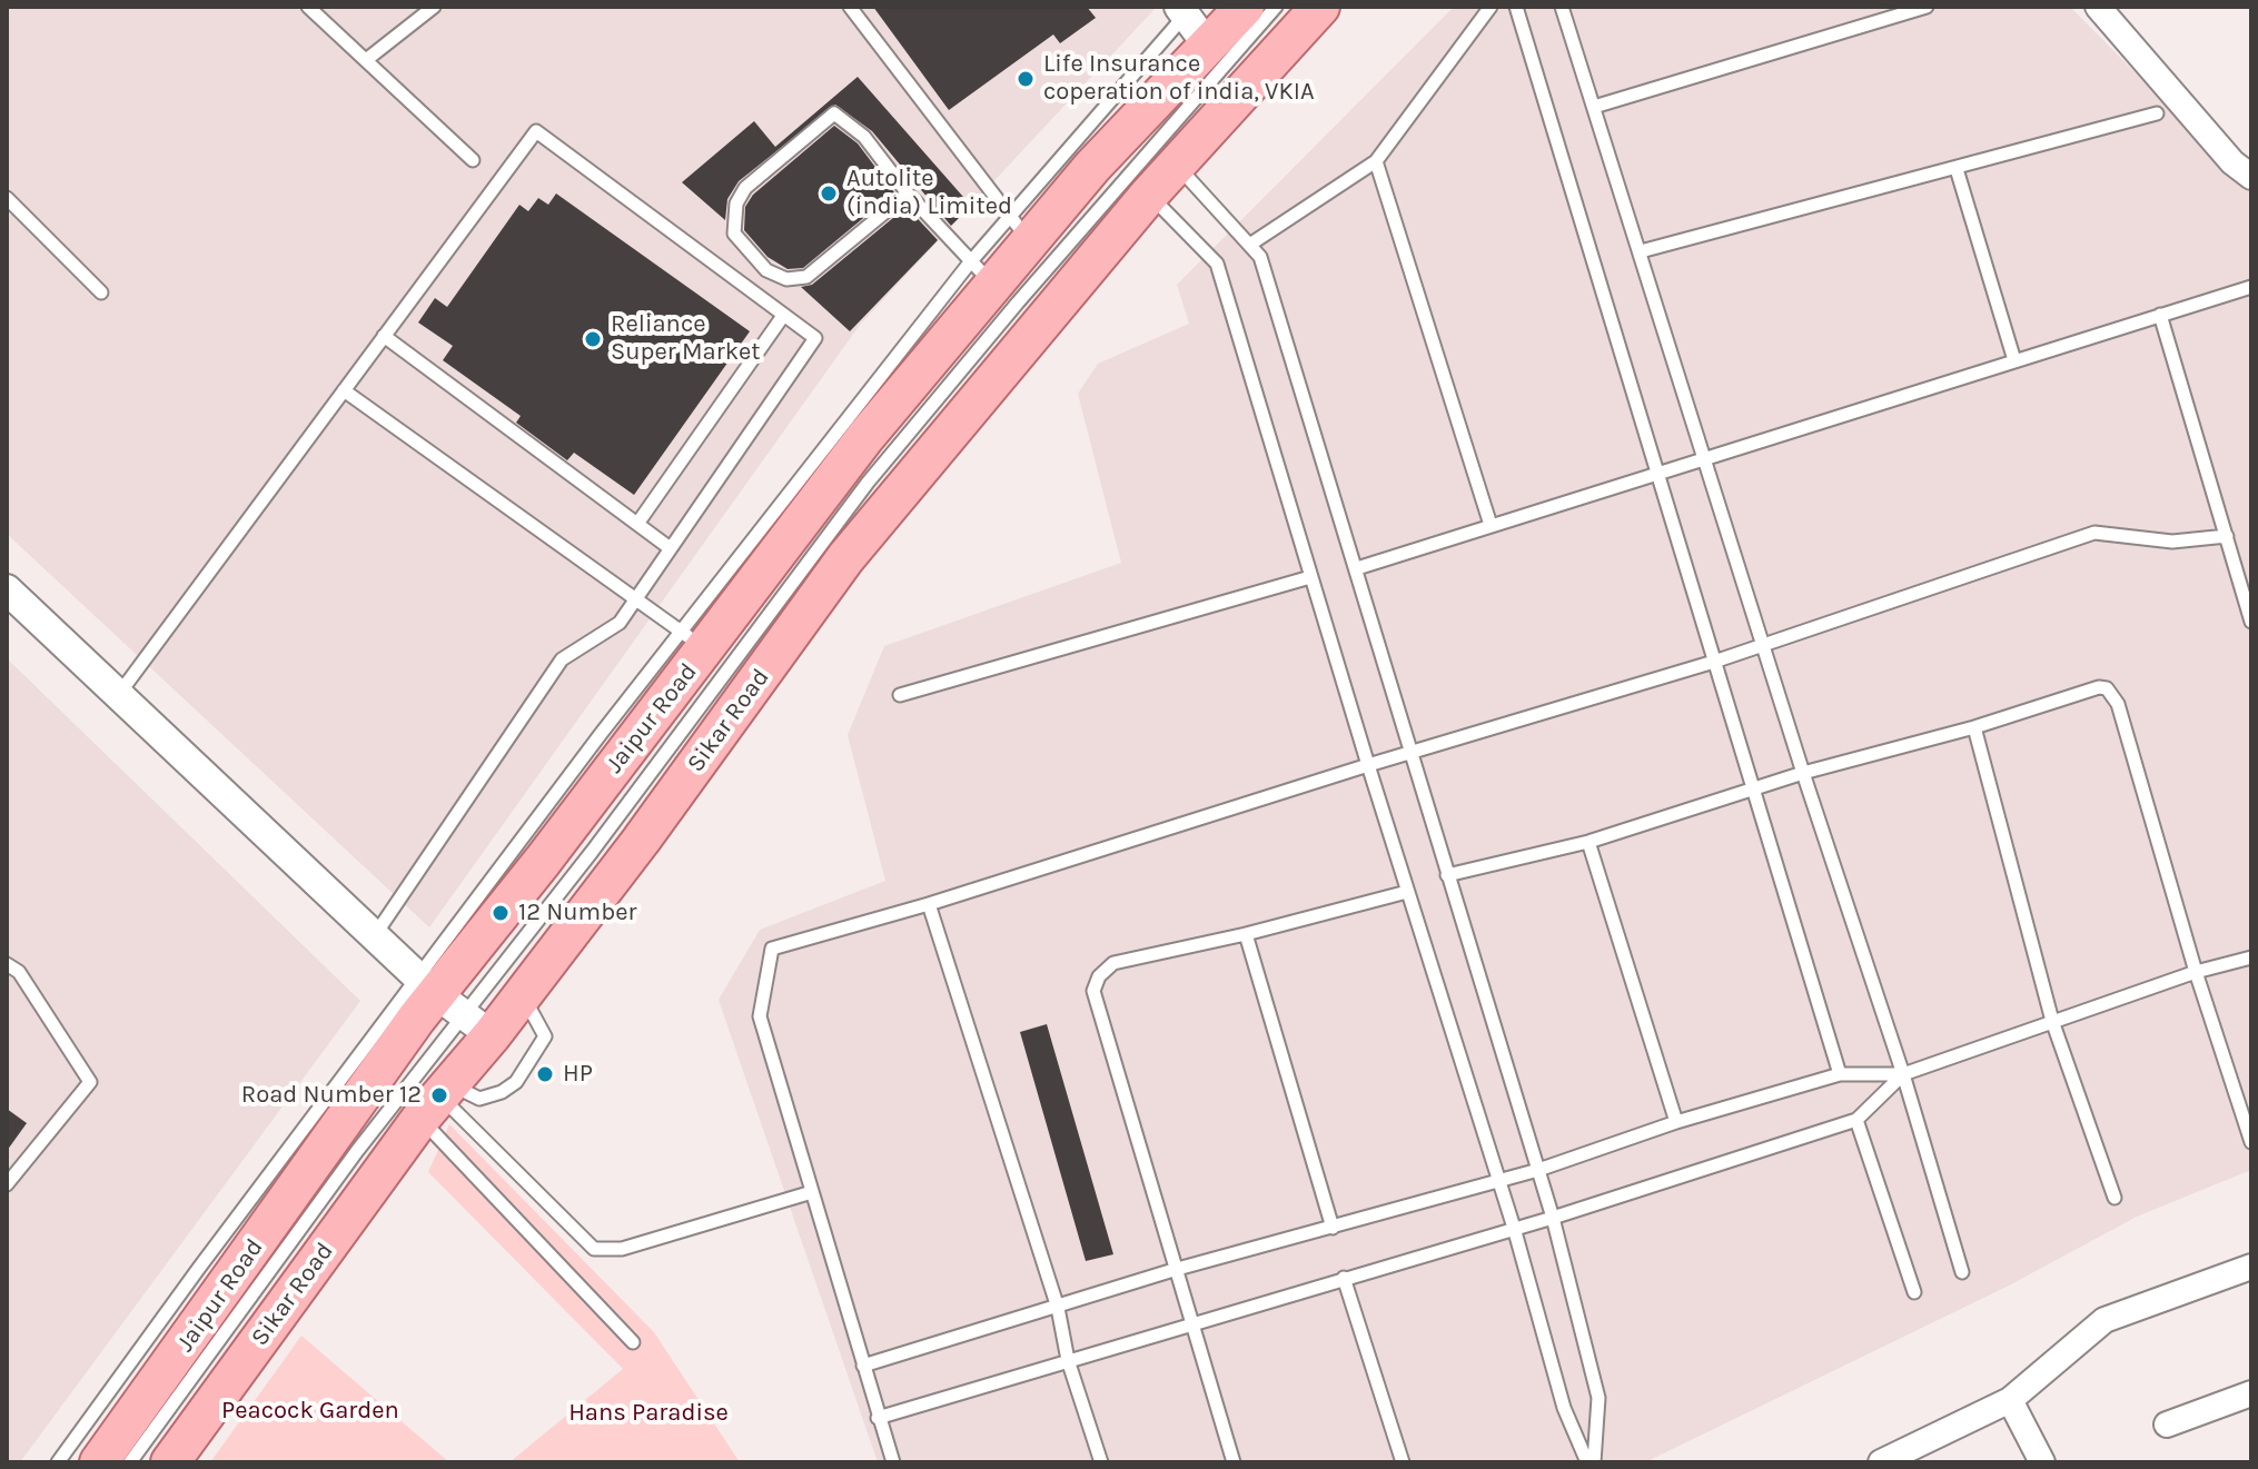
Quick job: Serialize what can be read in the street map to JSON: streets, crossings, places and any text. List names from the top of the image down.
{
  "streets": {
    "main road": ["Jaipur Road", "Sikar Road"]
  },
  "crossings": [
    ["Jaipur Road", "Sikar Road"]
  ],
  "parks": ["Peacock Garden", "Hans Paradise"],
  "places": [
    "Life Insurance coperation of india, VKIA",
    "Autolite (india) Limited",
    "Reliance Super Market",
    "12 Number",
    "HP",
    "Road Number 12"
  ]
}
